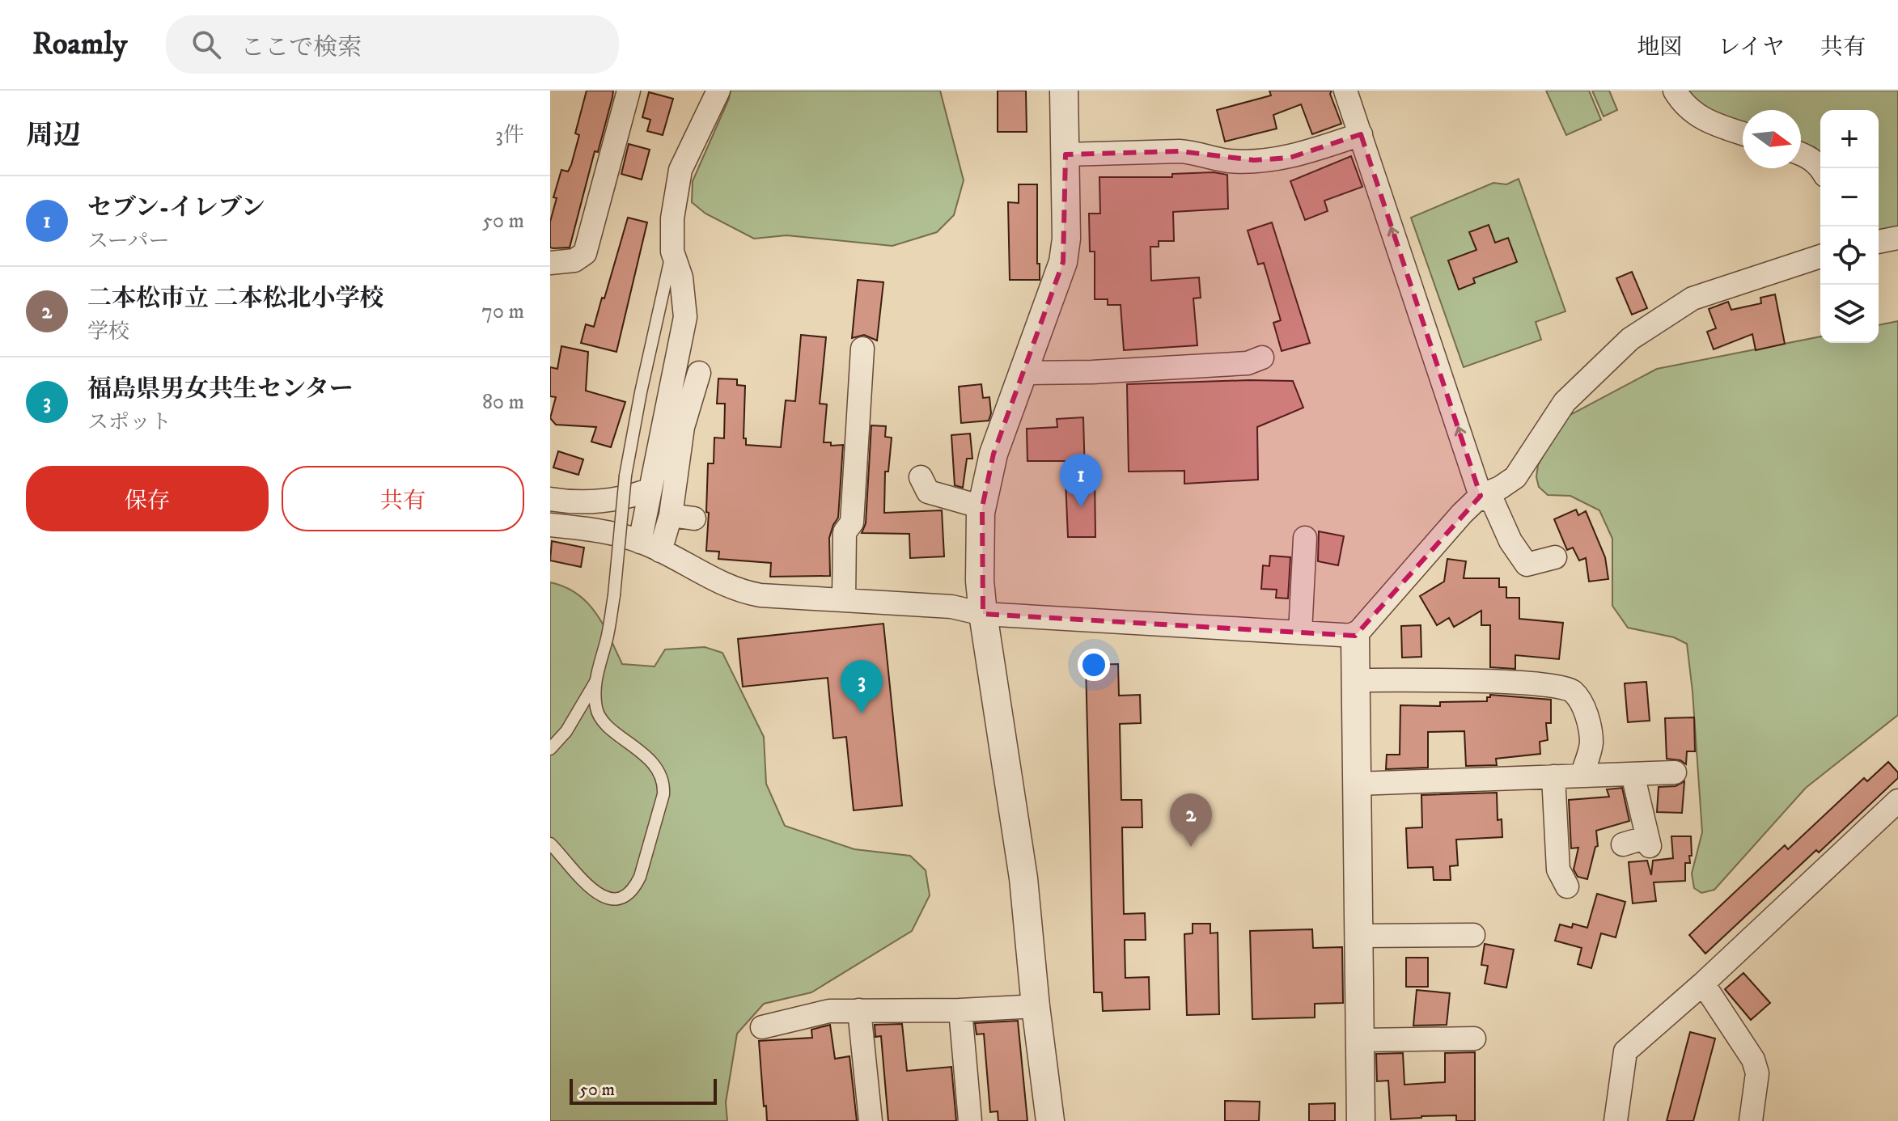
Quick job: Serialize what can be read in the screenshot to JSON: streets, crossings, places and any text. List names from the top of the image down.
{
  "scale_bar": "50 m",
  "north": "right",
  "page": {
    "header": "Roamly",
    "search": "ここで検索",
    "nav": ["地図", "レイヤ", "共有"],
    "heading": ["周辺", "3件"],
    "map_buttons": ["+", "−"],
    "list": [
      {
        "mark": "1",
        "name": "セブン-イレブン",
        "note": "スーパー",
        "value": "50 m"
      },
      {
        "mark": "2",
        "name": "二本松市立 二本松北小学校",
        "note": "学校",
        "value": "70 m"
      },
      {
        "mark": "3",
        "name": "福島県男女共生センター",
        "note": "スポット",
        "value": "80 m"
      }
    ],
    "buttons": ["保存", "共有"],
    "pins": ["1", "3", "2"],
    "scale": "50 m"
  }
}
